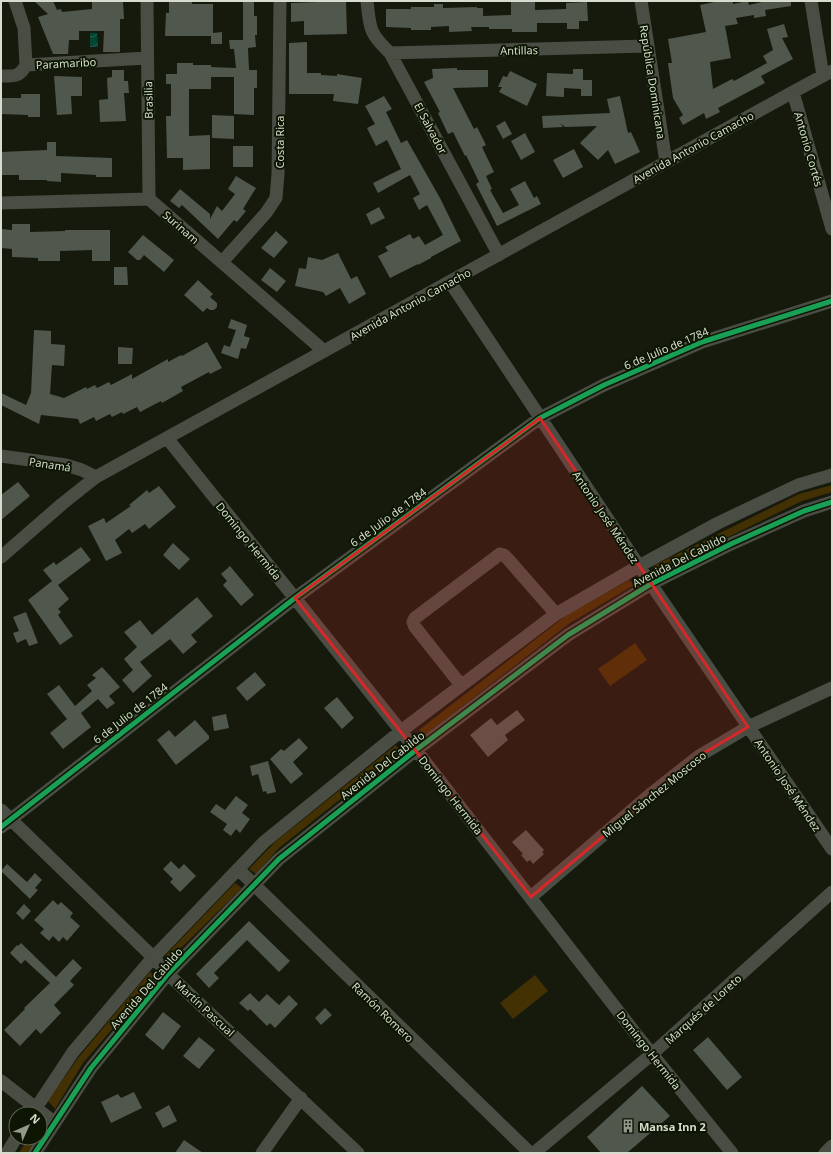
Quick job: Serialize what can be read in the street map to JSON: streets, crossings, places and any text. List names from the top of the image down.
{
  "streets": {
    "street": [
      "Antillas",
      "Paramaribo",
      "República Dominicana",
      "Brasilia",
      "El Salvador",
      "Costa Rica",
      "Avenida Antonio Camacho",
      "Antonio Cortés",
      "Surinam",
      "6 de Julio de 1784",
      "Panamá",
      "Antonio José Méndez",
      "Domingo Hermida",
      "Avenida Del Cabildo",
      "Miguel Sánchez Moscoso",
      "Martín Pascual",
      "Marqués de Loreto",
      "Ramón Romero"
    ]
  },
  "crossings": [
    ["Antillas", "República Dominicana"],
    ["Antillas", "El Salvador"],
    ["Paramaribo", "Brasilia"],
    ["República Dominicana", "Avenida Antonio Camacho"],
    ["Brasilia", "Surinam"],
    ["El Salvador", "Avenida Antonio Camacho"],
    ["Costa Rica", "Surinam"],
    ["Avenida Antonio Camacho", "Antonio Cortés"],
    ["Avenida Antonio Camacho", "Surinam"],
    ["Avenida Antonio Camacho", "Panamá"],
    ["Avenida Antonio Camacho", "Antonio José Méndez"],
    ["Avenida Antonio Camacho", "Domingo Hermida"],
    ["6 de Julio de 1784", "Antonio José Méndez"],
    ["6 de Julio de 1784", "Domingo Hermida"],
    ["6 de Julio de 1784", "Martín Pascual"],
    ["Antonio José Méndez", "Avenida Del Cabildo"],
    ["Antonio José Méndez", "Miguel Sánchez Moscoso"],
    ["Domingo Hermida", "Avenida Del Cabildo"],
    ["Domingo Hermida", "Miguel Sánchez Moscoso"],
    ["Domingo Hermida", "Marqués de Loreto"],
    ["Avenida Del Cabildo", "Martín Pascual"],
    ["Avenida Del Cabildo", "Ramón Romero"]
  ],
  "places": {
    "building": ["Mansa Inn 2"]
  },
  "north": "top right"
}
